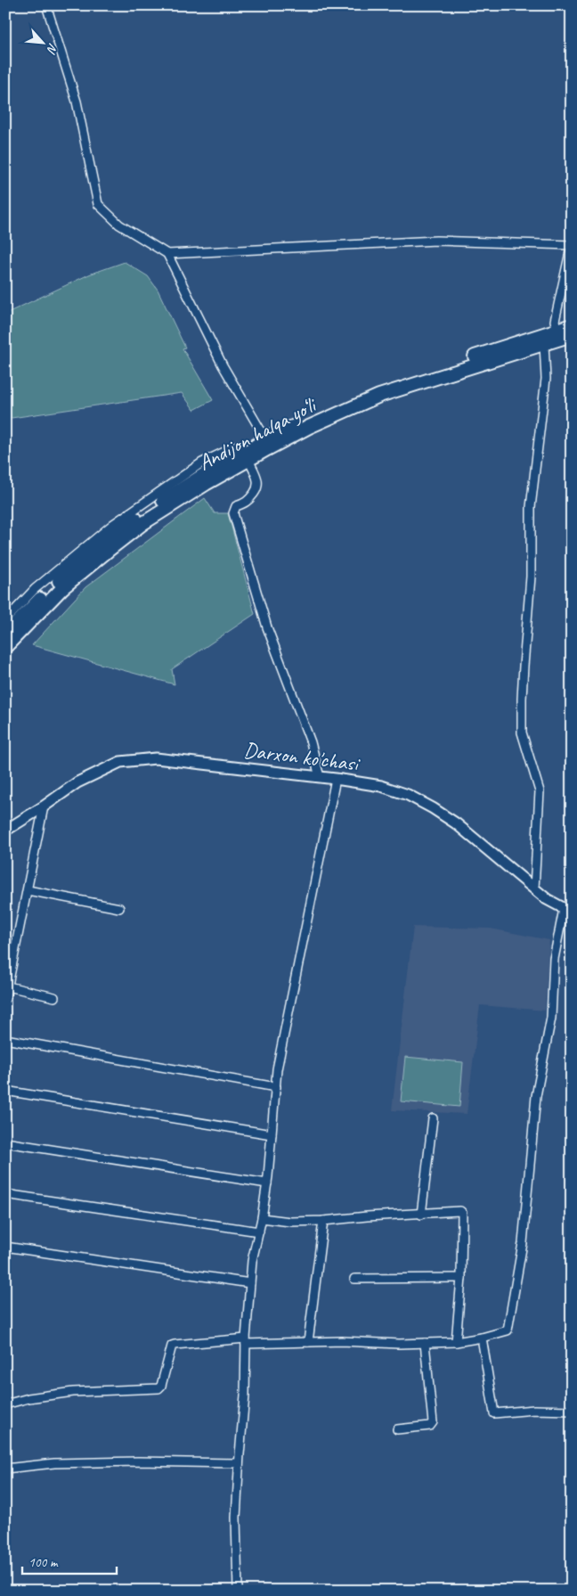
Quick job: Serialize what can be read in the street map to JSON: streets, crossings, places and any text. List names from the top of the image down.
{
  "streets": {
    "highway": ["Andijon halqa yo‘li"],
    "main road": ["Darxon ko'chasi"]
  },
  "scale_bar": "100 m",
  "north": "bottom right"
}
